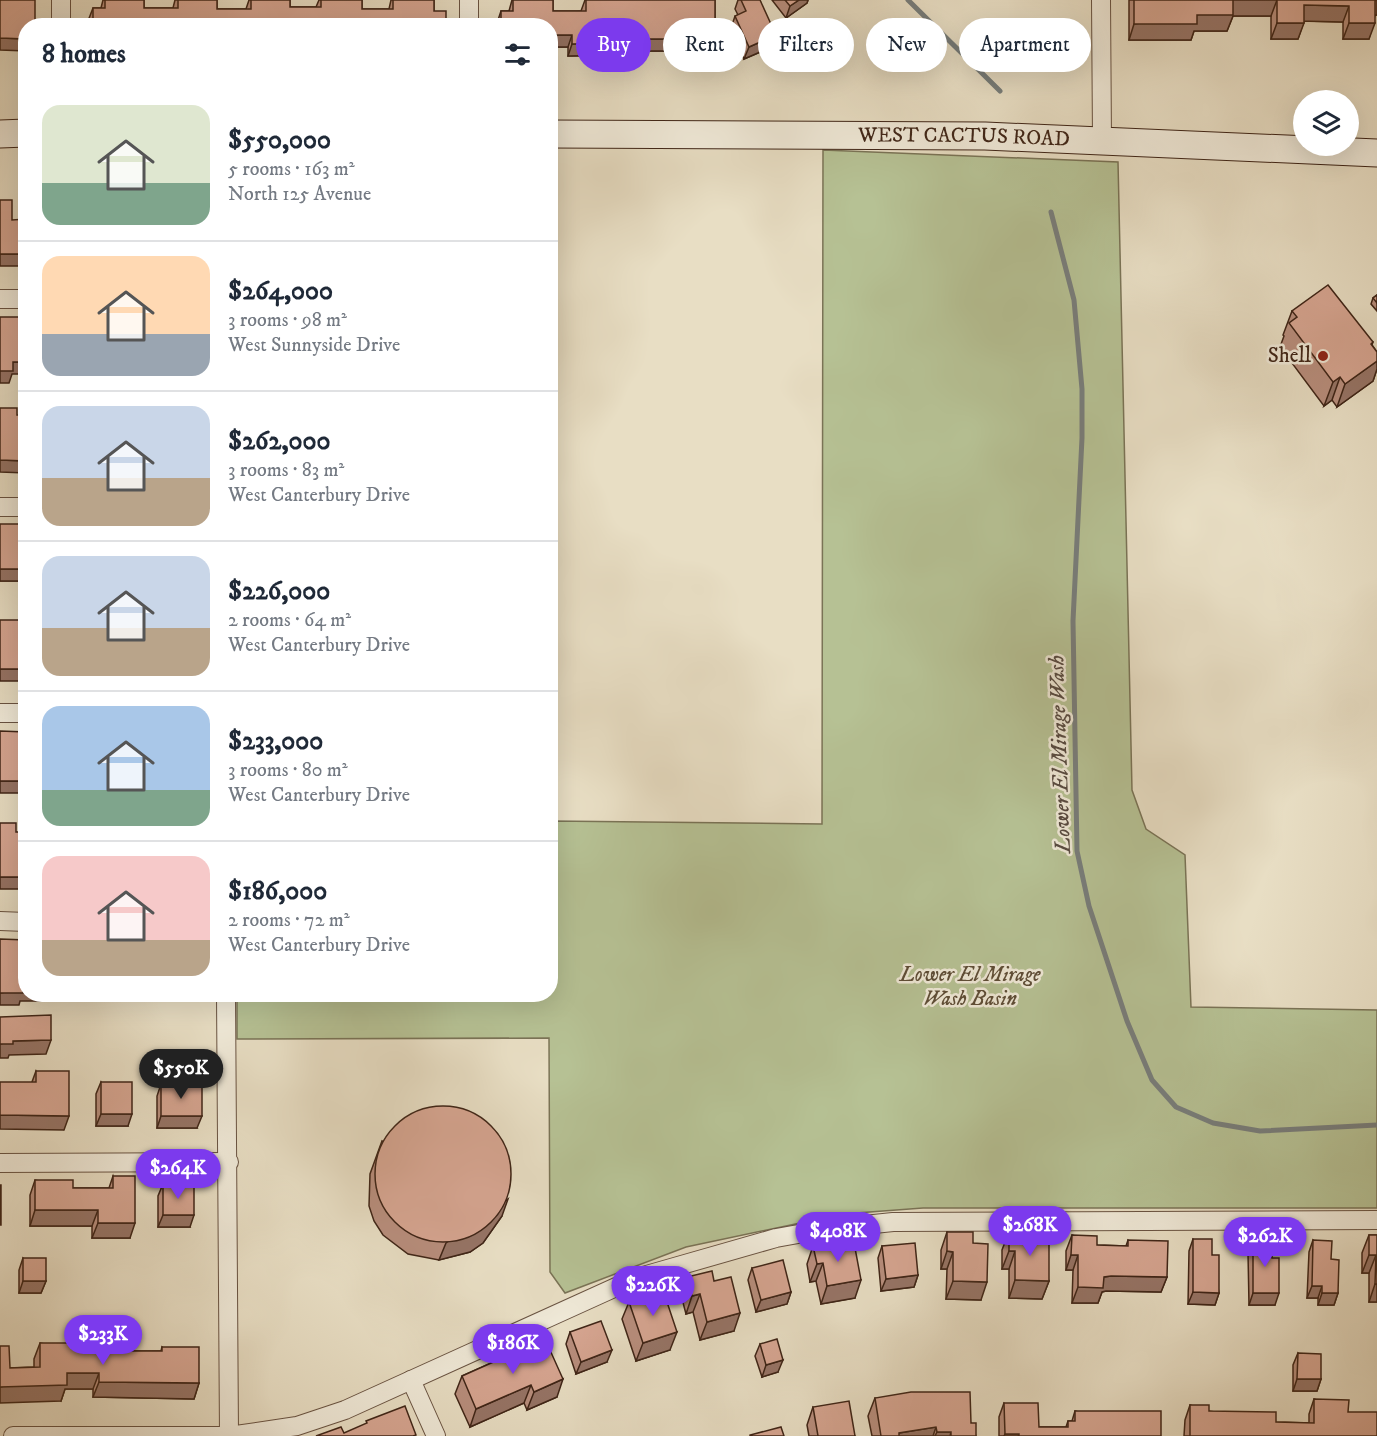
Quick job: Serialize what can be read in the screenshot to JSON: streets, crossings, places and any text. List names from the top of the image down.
{
  "streets": {
    "main road": ["WEST CACTUS ROAD"]
  },
  "water": ["Lower El Mirage Wash"],
  "parks": ["Lower El Mirage Wash Basin"],
  "places": ["Shell"],
  "page": {
    "chip": [
      "Buy",
      "Rent",
      "Filters",
      "New",
      "Apartment"
    ],
    "heading": "8 homes",
    "list": [
      {
        "name": "$550,000",
        "note": "5 rooms · 163 m² · North 125 Avenue"
      },
      {
        "name": "$264,000",
        "note": "3 rooms · 98 m² · West Sunnyside Drive"
      },
      {
        "name": "$262,000",
        "note": "3 rooms · 83 m² · West Canterbury Drive"
      },
      {
        "name": "$226,000",
        "note": "2 rooms · 64 m² · West Canterbury Drive"
      },
      {
        "name": "$233,000",
        "note": "3 rooms · 80 m² · West Canterbury Drive"
      },
      {
        "name": "$186,000",
        "note": "2 rooms · 72 m² · West Canterbury Drive"
      }
    ],
    "price": [
      "$550K",
      "$264K",
      "$268K",
      "$408K",
      "$262K",
      "$226K",
      "$233K",
      "$186K"
    ]
  }
}
